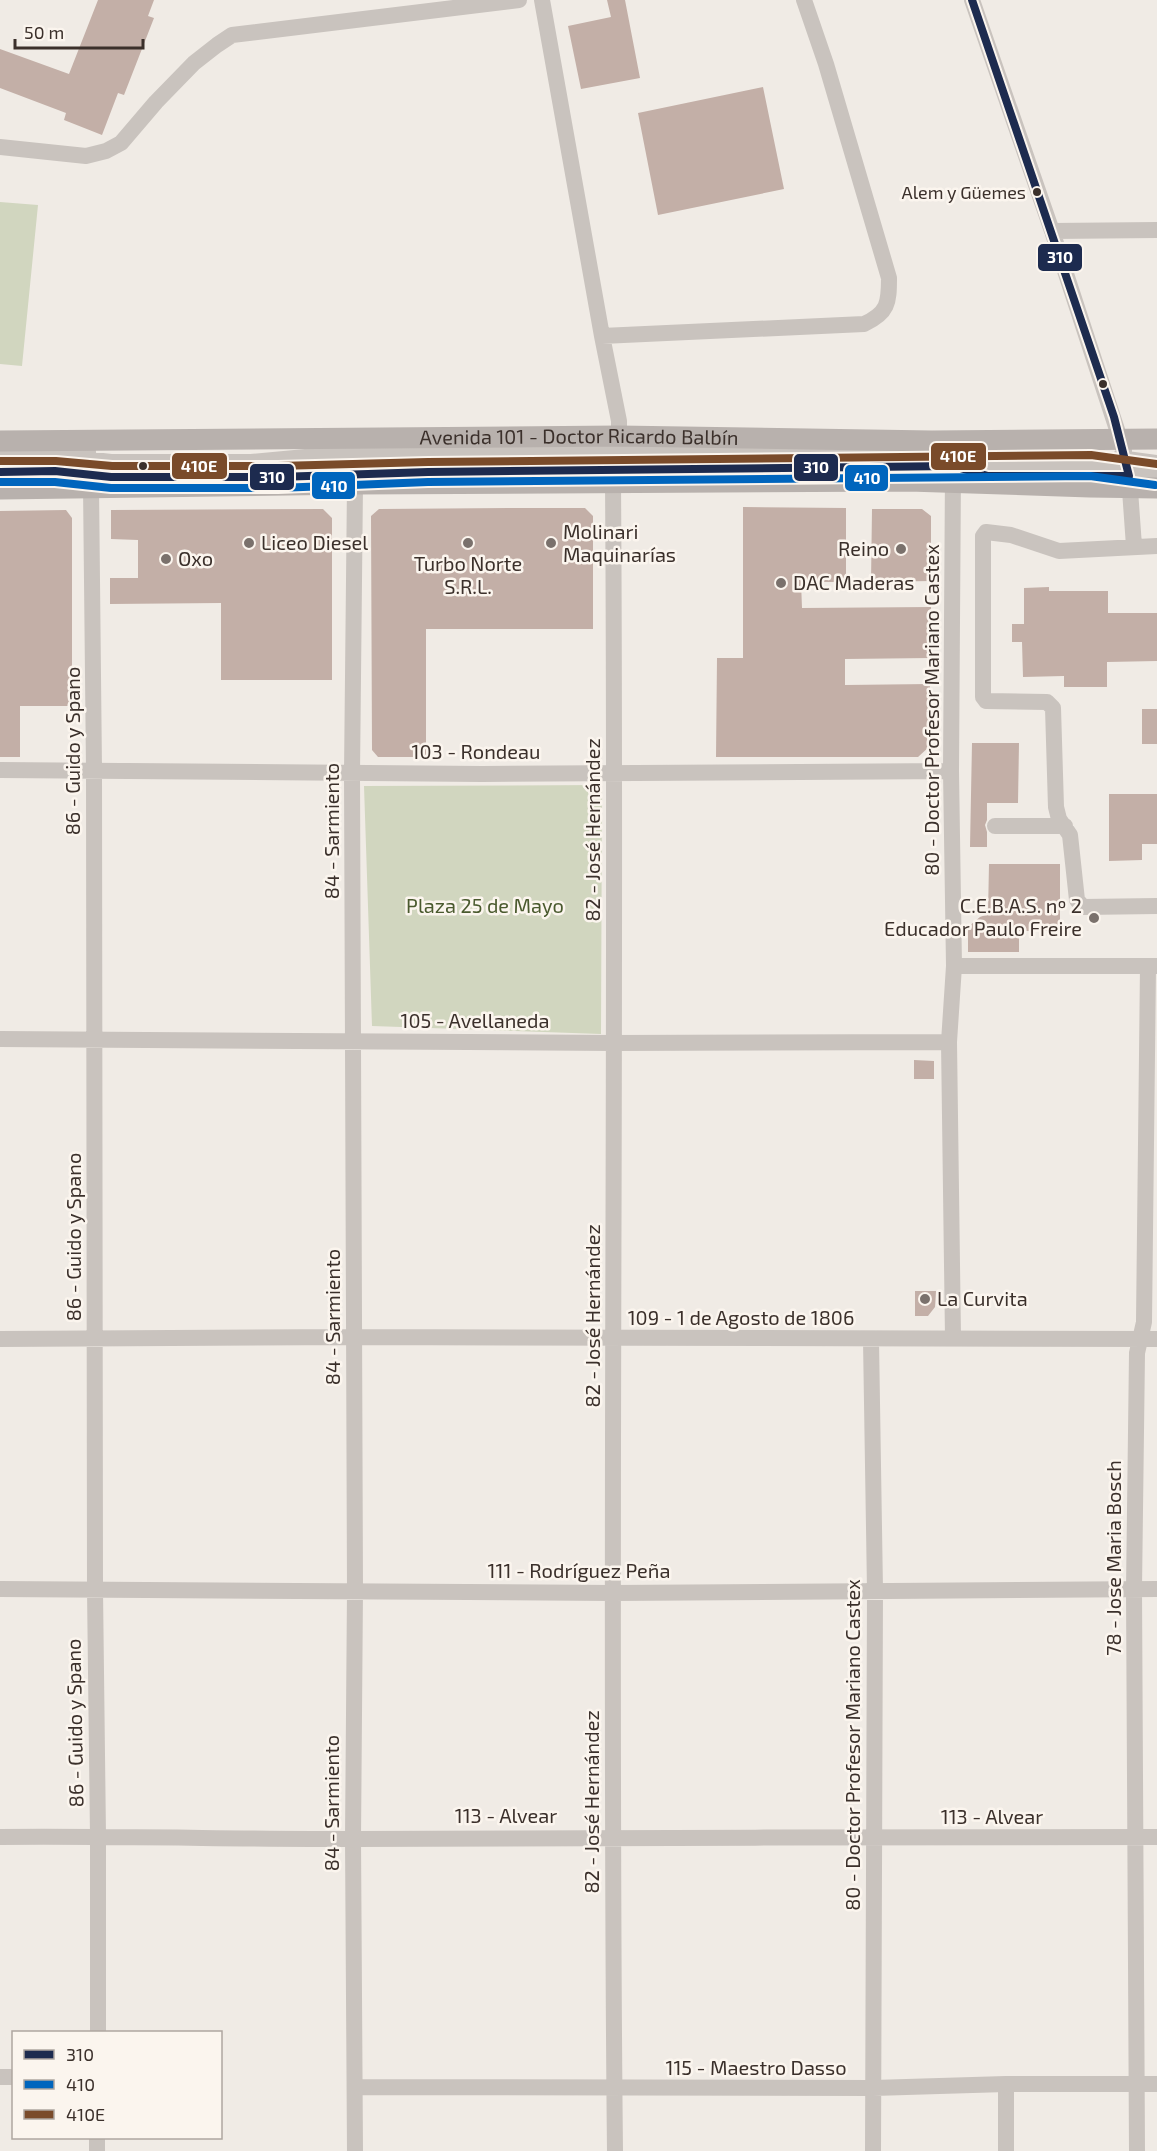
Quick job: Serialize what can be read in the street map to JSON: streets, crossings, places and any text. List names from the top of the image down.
{
  "streets": {
    "main road": ["Avenida 101 - Doctor Ricardo Balbín"],
    "street": [
      "80 - Doctor Profesor Mariano Castex",
      "86 - Guido y Spano",
      "103 - Rondeau",
      "82 - José Hernández",
      "84 - Sarmiento",
      "105 - Avellaneda",
      "109 - 1 de Agosto de 1806",
      "78 - Jose Maria Bosch",
      "111 - Rodríguez Peña",
      "113 - Alvear",
      "115 - Maestro Dasso"
    ]
  },
  "crossings": [
    ["Avenida 101 - Doctor Ricardo Balbín", "80 - Doctor Profesor Mariano Castex"],
    ["Avenida 101 - Doctor Ricardo Balbín", "86 - Guido y Spano"],
    ["Avenida 101 - Doctor Ricardo Balbín", "82 - José Hernández"],
    ["Avenida 101 - Doctor Ricardo Balbín", "84 - Sarmiento"],
    ["80 - Doctor Profesor Mariano Castex", "103 - Rondeau"],
    ["80 - Doctor Profesor Mariano Castex", "105 - Avellaneda"],
    ["80 - Doctor Profesor Mariano Castex", "109 - 1 de Agosto de 1806"],
    ["80 - Doctor Profesor Mariano Castex", "111 - Rodríguez Peña"],
    ["80 - Doctor Profesor Mariano Castex", "113 - Alvear"],
    ["80 - Doctor Profesor Mariano Castex", "115 - Maestro Dasso"],
    ["86 - Guido y Spano", "103 - Rondeau"],
    ["86 - Guido y Spano", "105 - Avellaneda"],
    ["86 - Guido y Spano", "109 - 1 de Agosto de 1806"],
    ["86 - Guido y Spano", "111 - Rodríguez Peña"],
    ["86 - Guido y Spano", "113 - Alvear"],
    ["103 - Rondeau", "82 - José Hernández"],
    ["103 - Rondeau", "84 - Sarmiento"],
    ["82 - José Hernández", "105 - Avellaneda"],
    ["82 - José Hernández", "109 - 1 de Agosto de 1806"],
    ["82 - José Hernández", "111 - Rodríguez Peña"],
    ["82 - José Hernández", "113 - Alvear"],
    ["82 - José Hernández", "115 - Maestro Dasso"],
    ["84 - Sarmiento", "105 - Avellaneda"],
    ["84 - Sarmiento", "109 - 1 de Agosto de 1806"],
    ["84 - Sarmiento", "111 - Rodríguez Peña"],
    ["84 - Sarmiento", "113 - Alvear"],
    ["84 - Sarmiento", "115 - Maestro Dasso"],
    ["109 - 1 de Agosto de 1806", "78 - Jose Maria Bosch"],
    ["78 - Jose Maria Bosch", "111 - Rodríguez Peña"],
    ["78 - Jose Maria Bosch", "113 - Alvear"],
    ["78 - Jose Maria Bosch", "115 - Maestro Dasso"]
  ],
  "parks": ["Plaza 25 de Mayo"],
  "places": [
    "Alem y Güemes",
    "Liceo Diesel",
    "Turbo Norte S.R.L.",
    "Molinari Maquinarías",
    "Reino",
    "Oxo",
    "DAC Maderas",
    "C.E.B.A.S. nº 2 Educador Paulo Freire",
    "La Curvita"
  ],
  "lines": ["transit line 310", "transit line 410E", "transit line 410"],
  "legend": ["310", "410", "410E"],
  "scale_bar": "50 m"
}
